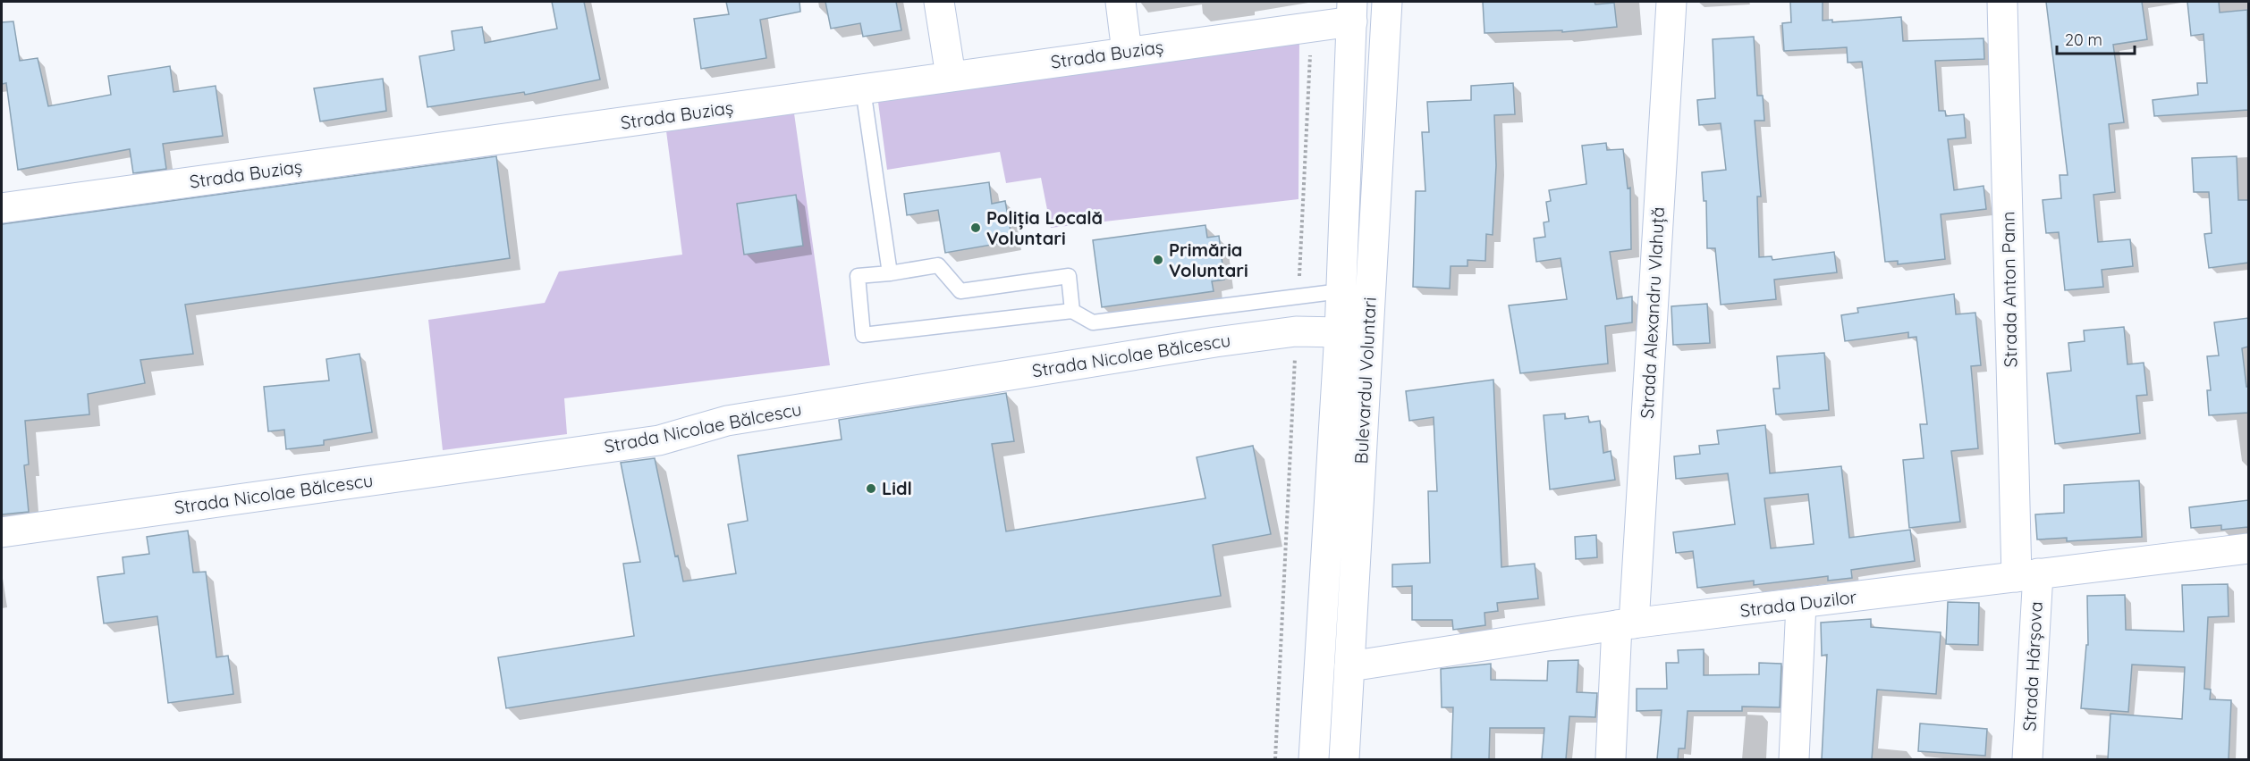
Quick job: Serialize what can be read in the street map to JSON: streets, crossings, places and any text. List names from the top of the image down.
{
  "streets": {
    "main road": [
      "Strada Buziaș",
      "Strada Anton Pann",
      "Strada Alexandru Vlahuță",
      "Strada Nicolae Bălcescu",
      "Bulevardul Voluntari",
      "Strada Duzilor",
      "Strada Hârșova"
    ]
  },
  "crossings": [
    ["Strada Buziaș", "Bulevardul Voluntari"],
    ["Strada Anton Pann", "Strada Duzilor"],
    ["Strada Anton Pann", "Strada Hârșova"],
    ["Strada Alexandru Vlahuță", "Strada Duzilor"],
    ["Strada Nicolae Bălcescu", "Bulevardul Voluntari"],
    ["Bulevardul Voluntari", "Strada Duzilor"],
    ["Strada Duzilor", "Strada Hârșova"]
  ],
  "places": ["Poliția Locală Voluntari", "Primăria Voluntari", "Lidl"],
  "scale_bar": "20 m"
}
